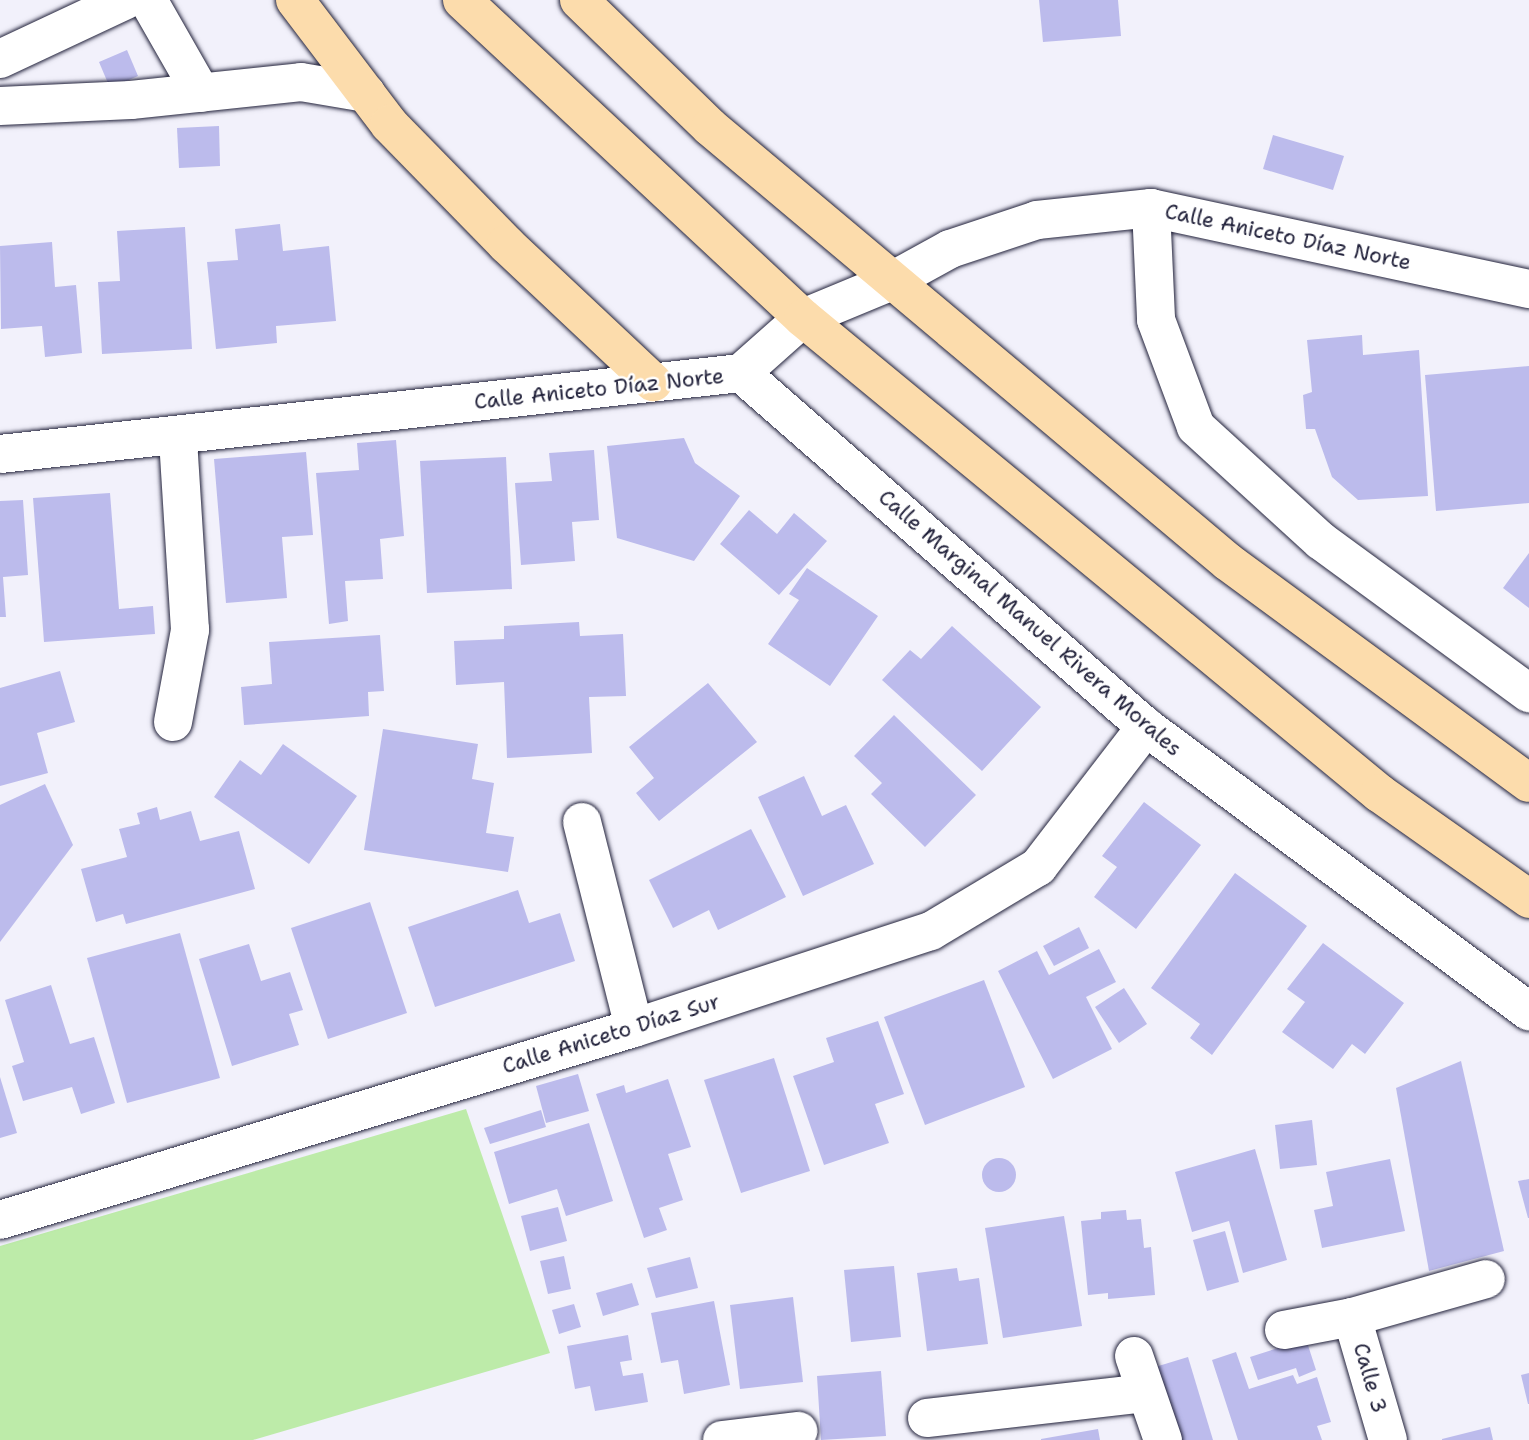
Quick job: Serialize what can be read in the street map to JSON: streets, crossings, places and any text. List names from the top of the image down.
{
  "streets": {
    "street": [
      "Calle Aniceto Díaz Norte",
      "Calle Marginal Manuel Rivera Morales",
      "Calle Aniceto Díaz Sur",
      "Calle 3"
    ]
  },
  "crossings": [
    ["Calle Aniceto Díaz Norte", "Calle Marginal Manuel Rivera Morales"],
    ["Calle Marginal Manuel Rivera Morales", "Calle Aniceto Díaz Sur"]
  ]
}
